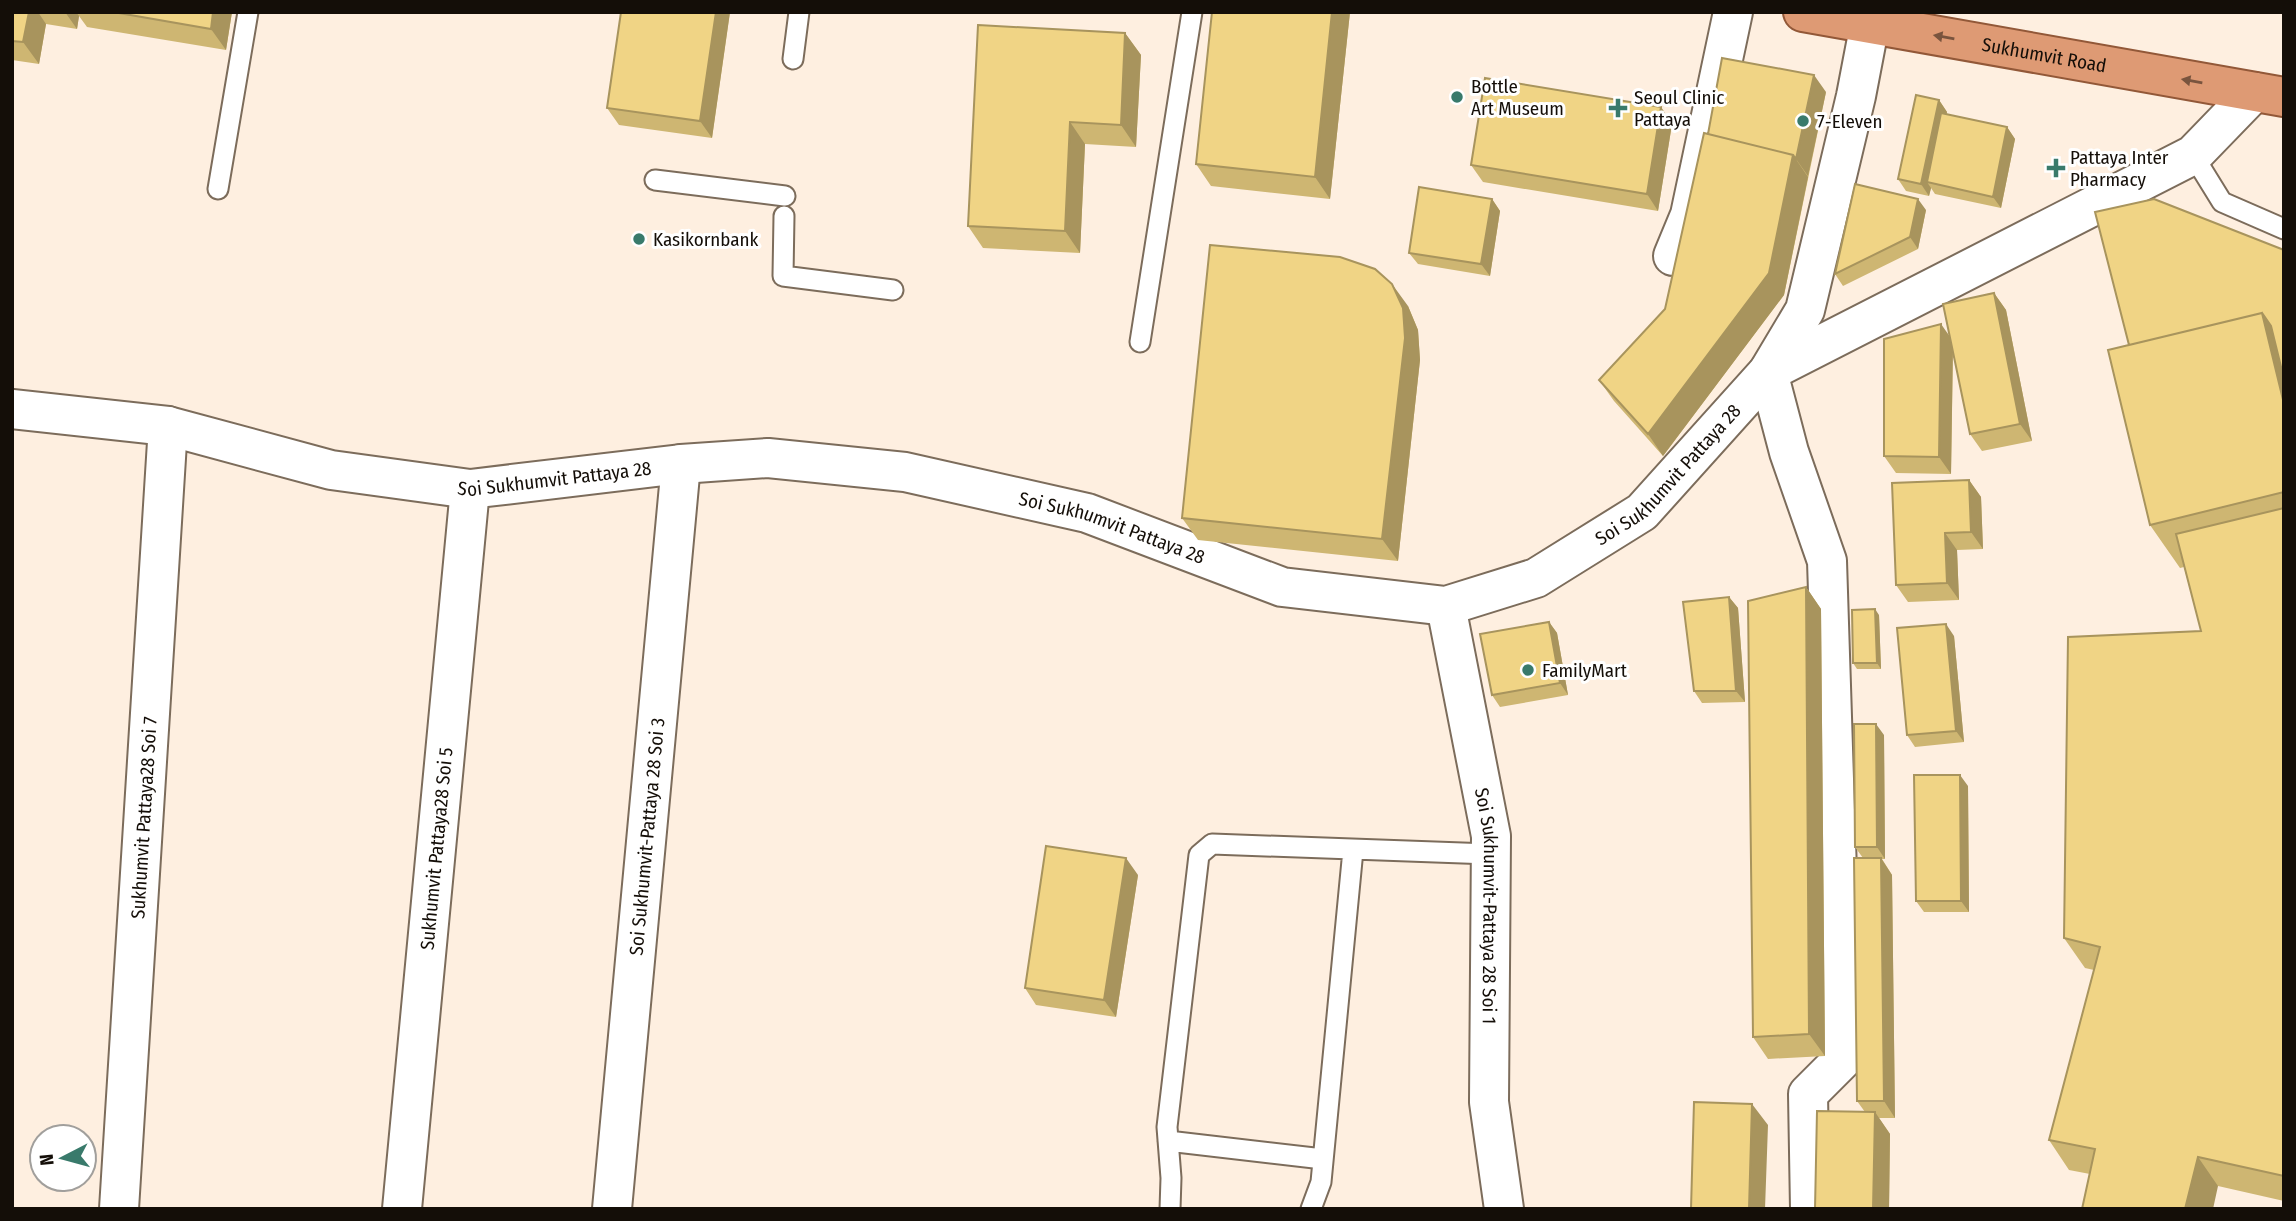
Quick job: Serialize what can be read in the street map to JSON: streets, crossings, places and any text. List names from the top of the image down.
{
  "streets": {
    "highway": ["Sukhumvit Road"],
    "street": [
      "Soi Sukhumvit Pattaya 28",
      "Sukhumvit Pattaya28 Soi 7",
      "Soi Sukhumvit-Pattaya 28 Soi 3",
      "Sukhumvit Pattaya28 Soi 5",
      "Soi Sukhumvit-Pattaya 28 Soi 1"
    ]
  },
  "crossings": [
    ["Sukhumvit Road", "Soi Sukhumvit Pattaya 28"],
    ["Soi Sukhumvit Pattaya 28", "Sukhumvit Pattaya28 Soi 7"],
    ["Soi Sukhumvit Pattaya 28", "Soi Sukhumvit-Pattaya 28 Soi 3"],
    ["Soi Sukhumvit Pattaya 28", "Sukhumvit Pattaya28 Soi 5"],
    ["Soi Sukhumvit Pattaya 28", "Soi Sukhumvit-Pattaya 28 Soi 1"]
  ],
  "one_way": ["Sukhumvit Road"],
  "places": {
    "other": [
      "Bottle Art Museum",
      "7-Eleven",
      "Kasikornbank",
      "FamilyMart"
    ],
    "health": ["Seoul Clinic Pattaya", "Pattaya Inter Pharmacy"]
  },
  "north": "left"
}
